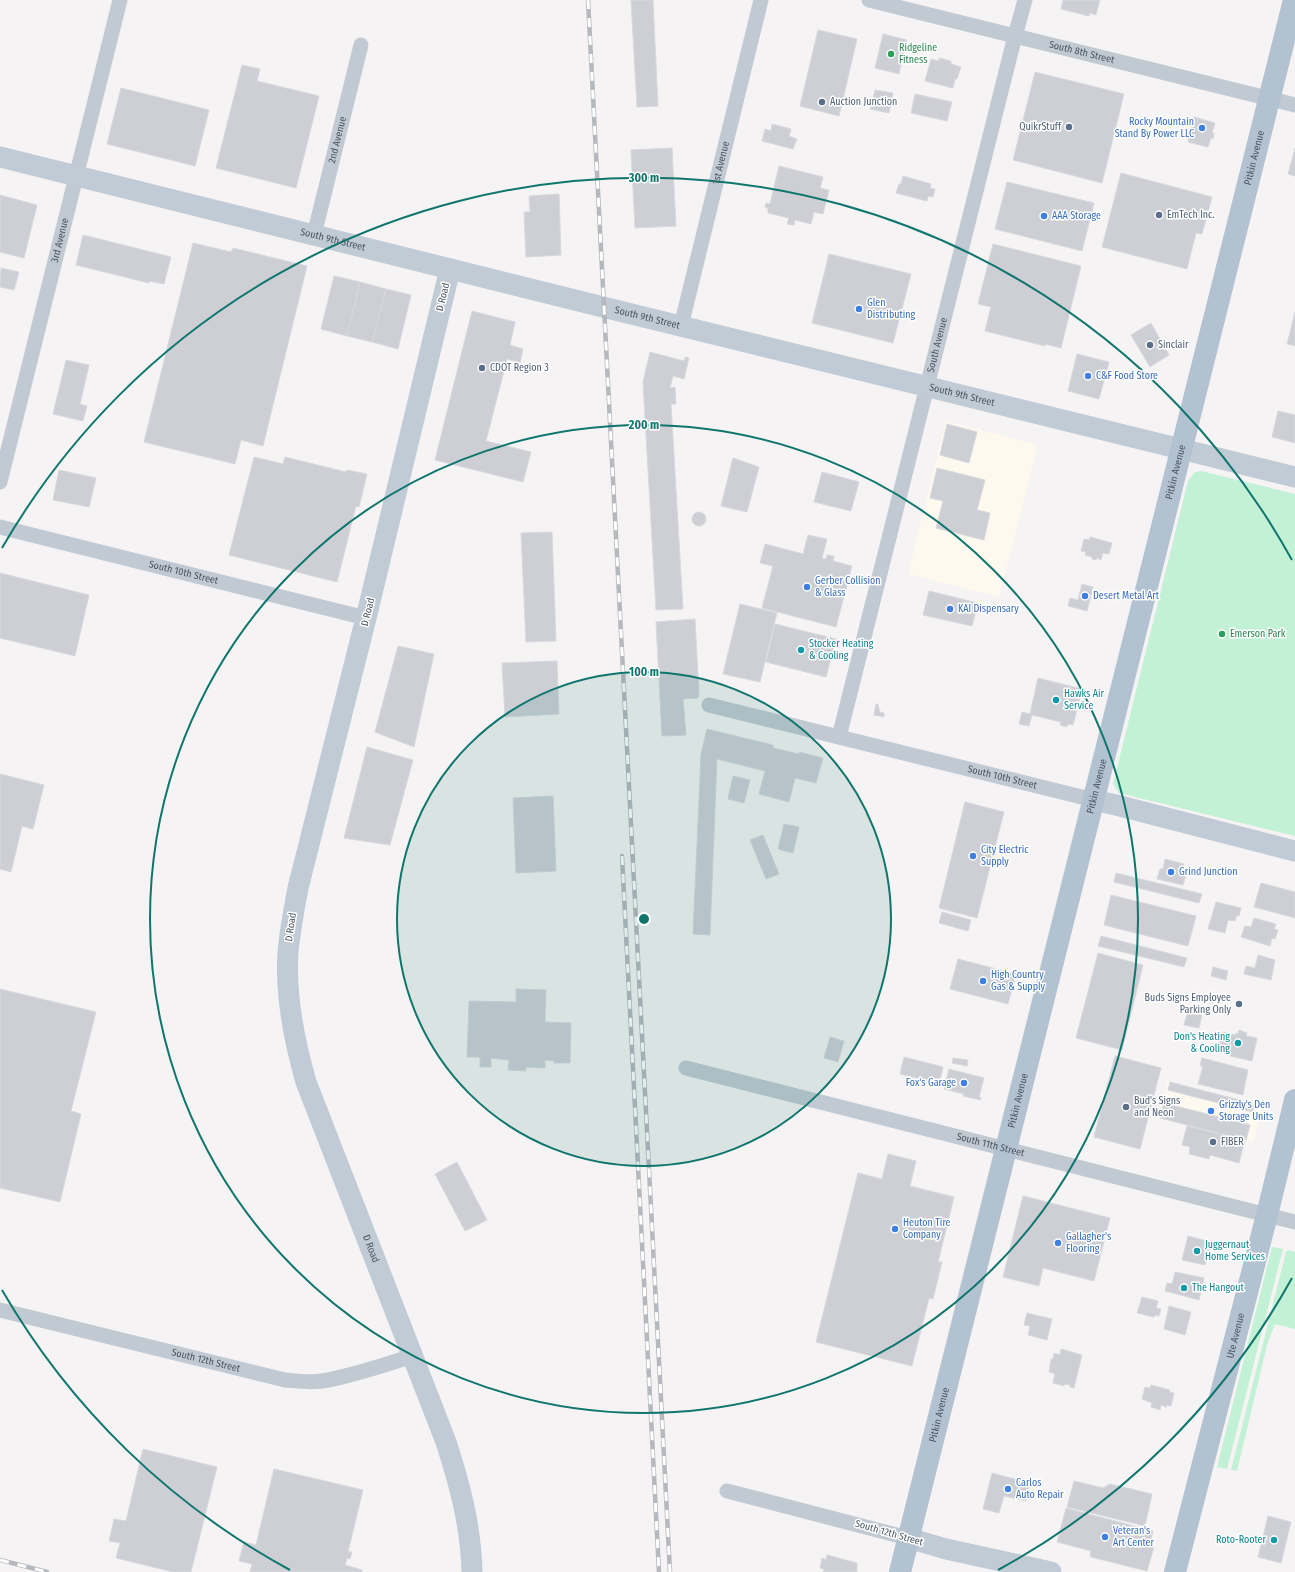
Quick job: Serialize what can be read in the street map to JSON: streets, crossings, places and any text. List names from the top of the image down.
{
  "streets": {
    "main road": ["Pitkin Avenue", "Ute Avenue"],
    "street": [
      "South 8th Street",
      "2nd Avenue",
      "1st Avenue",
      "South 9th Street",
      "3rd Avenue",
      "D Road",
      "South Avenue",
      "South 10th Street",
      "South 11th Street",
      "South 12th Street"
    ]
  },
  "crossings": [
    ["South 8th Street", "Pitkin Avenue"],
    ["South 8th Street", "South Avenue"],
    ["2nd Avenue", "South 9th Street"],
    ["Pitkin Avenue", "South 9th Street"],
    ["Pitkin Avenue", "South 10th Street"],
    ["Pitkin Avenue", "South 11th Street"],
    ["Pitkin Avenue", "South 12th Street"],
    ["1st Avenue", "South 9th Street"],
    ["South 9th Street", "3rd Avenue"],
    ["South 9th Street", "D Road"],
    ["South 9th Street", "South Avenue"],
    ["D Road", "South 10th Street"],
    ["D Road", "South 12th Street"],
    ["South Avenue", "South 10th Street"],
    ["South 11th Street", "Ute Avenue"]
  ],
  "places": [
    "Ridgeline Fitness",
    "Auction Junction",
    "QuikrStuff",
    "Rocky Mountain Stand By Power LLC",
    "EmTech Inc.",
    "AAA Storage",
    "Glen Distributing",
    "Sinclair",
    "CDOT Region 3",
    "C&F Food Store",
    "Gerber Collision & Glass",
    "Desert Metal Art",
    "KAI Dispensary",
    "Emerson Park",
    "Stocker Heating & Cooling",
    "Hawks Air Service",
    "City Electric Supply",
    "Grind Junction",
    "High Country Gas & Supply",
    "Buds Signs Employee Parking Only",
    "Don's Heating & Cooling",
    "Fox's Garage",
    "Bud's Signs and Neon",
    "Grizzly's Den Storage Units",
    "FIBER",
    "Heuton Tire Company",
    "Gallagher's Flooring",
    "Juggernaut Home Services",
    "The Hangout",
    "Carlos Auto Repair",
    "Veteran's Art Center",
    "Roto-Rooter"
  ],
  "rings": ["300 m", "200 m", "100 m"]
}
